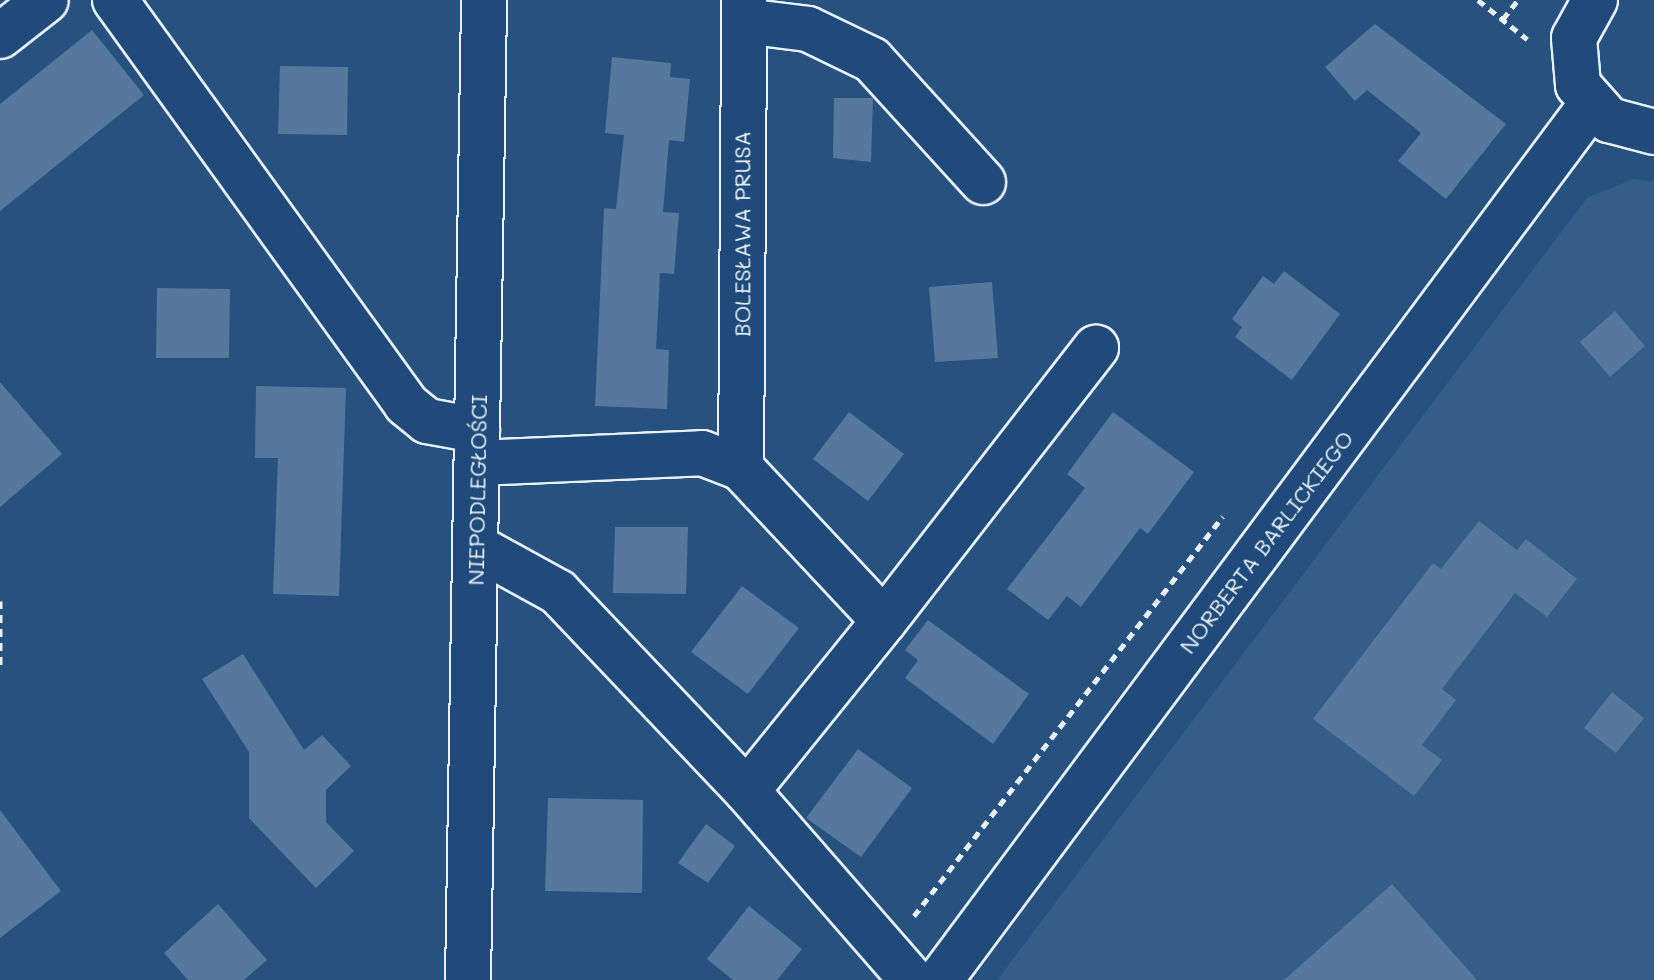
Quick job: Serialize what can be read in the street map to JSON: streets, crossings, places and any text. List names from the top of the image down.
{
  "streets": {
    "street": ["BOLESŁAWA PRUSA", "NIEPODLEGŁOŚCI", "NORBERTA BARLICKIEGO"]
  }
}
